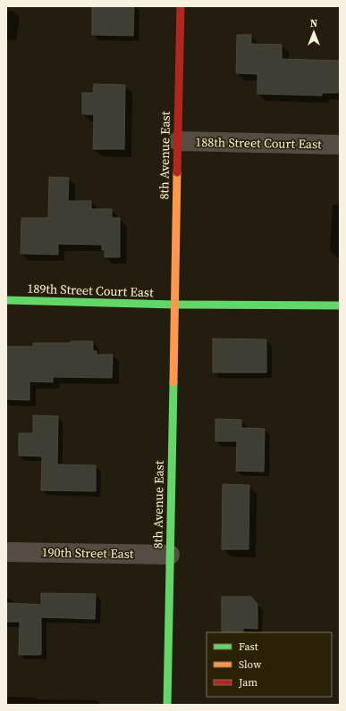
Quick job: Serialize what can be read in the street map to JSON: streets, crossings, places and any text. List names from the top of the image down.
{
  "streets": {
    "street": [
      "188th Street Court East",
      "8th Avenue East",
      "189th Street Court East",
      "190th Street East"
    ]
  },
  "crossings": [
    ["188th Street Court East", "8th Avenue East"],
    ["8th Avenue East", "189th Street Court East"],
    ["8th Avenue East", "190th Street East"]
  ],
  "legend": ["Fast", "Slow", "Jam"],
  "north": "top"
}
